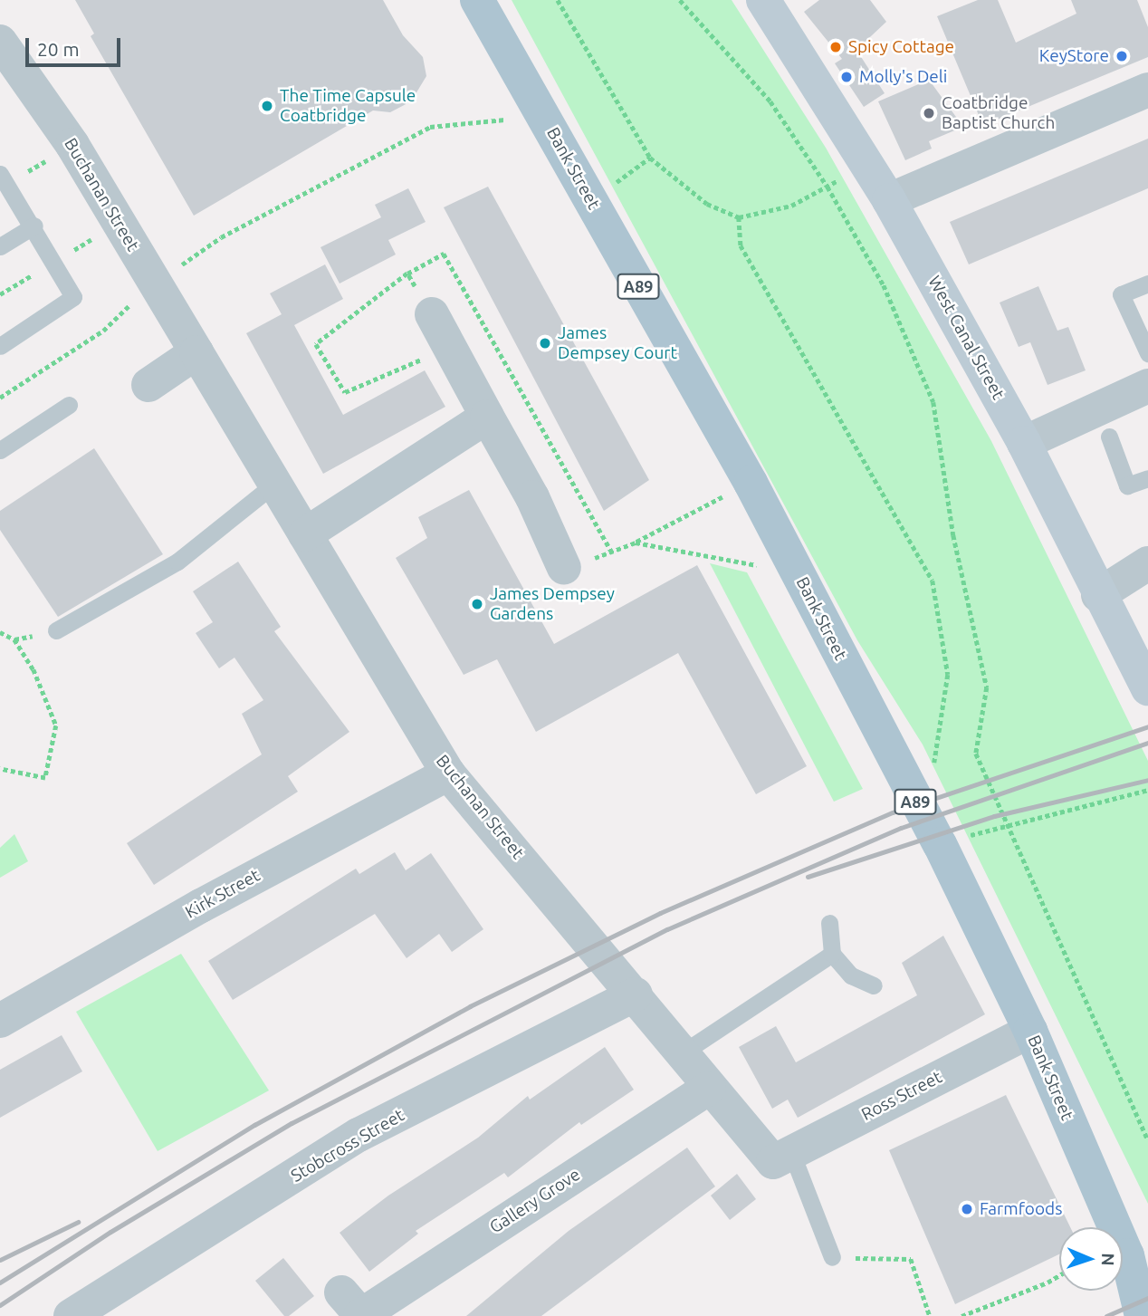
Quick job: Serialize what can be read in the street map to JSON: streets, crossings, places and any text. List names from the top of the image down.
{
  "streets": {
    "main road": ["Bank Street", "A89"],
    "street": [
      "Buchanan Street",
      "West Canal Street",
      "Kirk Street",
      "Ross Street",
      "Stobcross Street",
      "Gallery Grove"
    ]
  },
  "crossings": [
    ["Bank Street", "Ross Street"],
    ["Buchanan Street", "Kirk Street"],
    ["Buchanan Street", "Ross Street"],
    ["Buchanan Street", "Stobcross Street"],
    ["Buchanan Street", "Gallery Grove"]
  ],
  "places": [
    "Spicy Cottage",
    "KeyStore",
    "Molly's Deli",
    "The Time Capsule Coatbridge",
    "Coatbridge Baptist Church",
    "James Dempsey Court",
    "James Dempsey Gardens",
    "Farmfoods"
  ],
  "scale_bar": "20 m",
  "north": "right"
}
